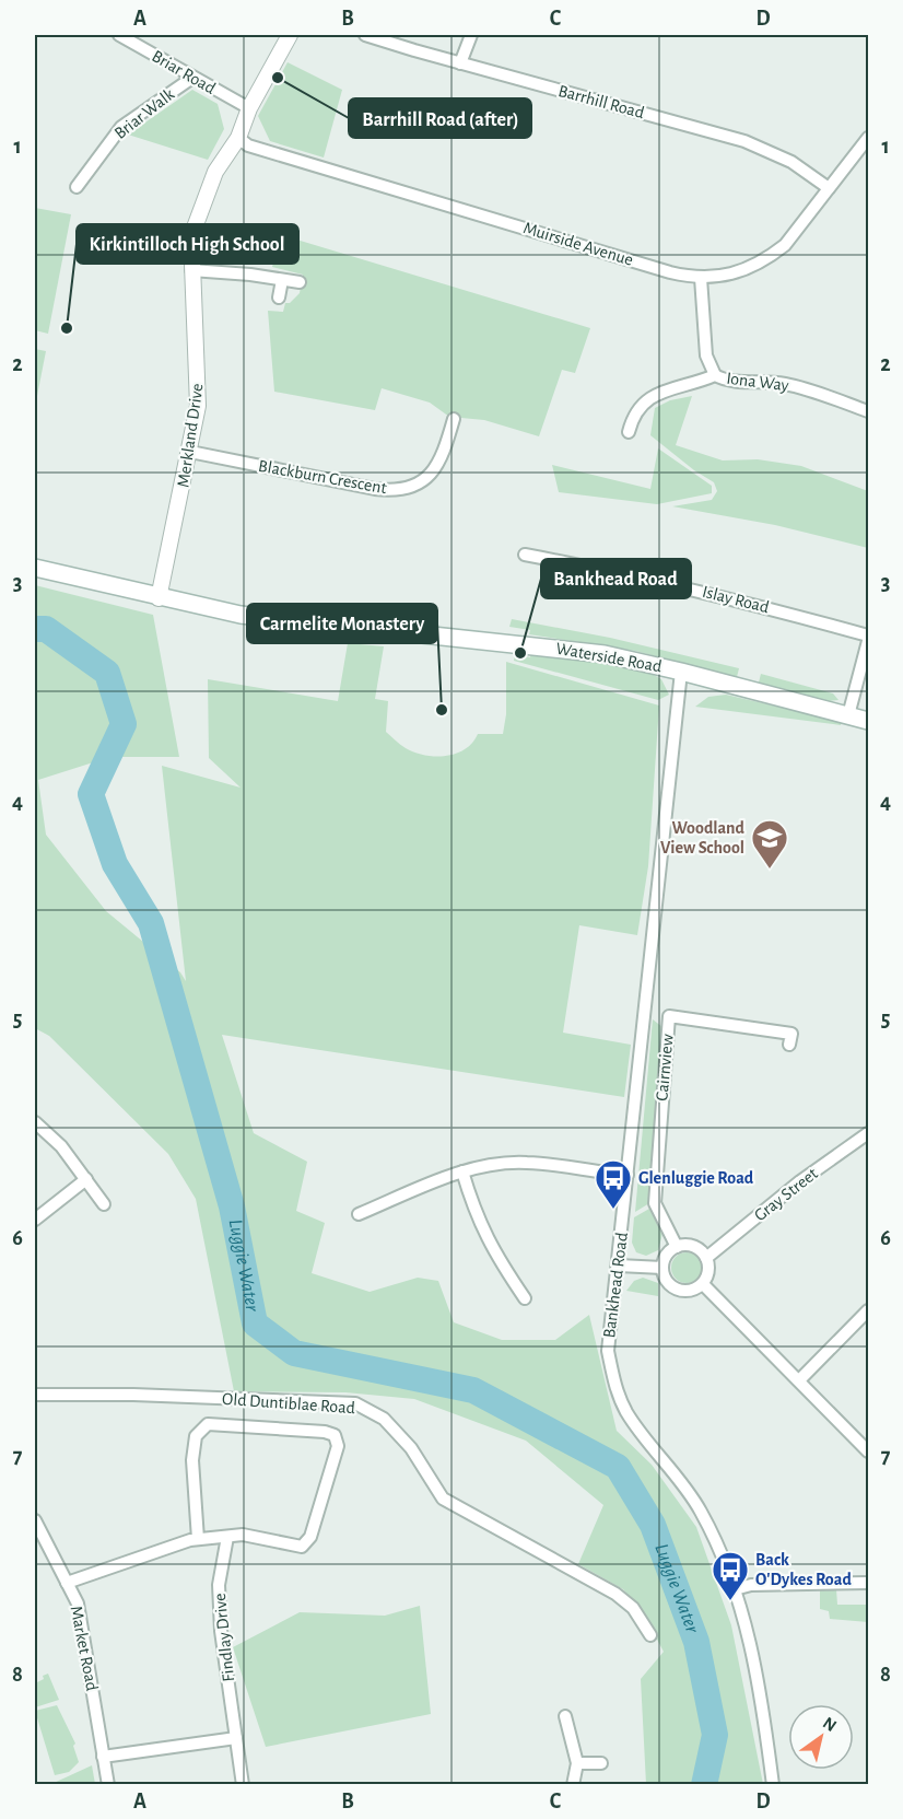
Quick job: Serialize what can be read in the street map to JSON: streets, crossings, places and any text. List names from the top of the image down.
{
  "streets": {
    "main road": ["Waterside Road"],
    "street": [
      "Briar Road",
      "Barrhill Road",
      "Briar Walk",
      "Muirside Avenue",
      "Iona Way",
      "Merkland Drive",
      "Blackburn Crescent",
      "Islay Road",
      "Cairnview",
      "Gray Street",
      "Bankhead Road",
      "Old Duntiblae Road",
      "Findlay Drive",
      "Market Road"
    ]
  },
  "crossings": [
    ["Briar Road", "Briar Walk"],
    ["Briar Road", "Merkland Drive"],
    ["Barrhill Road", "Muirside Avenue"],
    ["Muirside Avenue", "Merkland Drive"],
    ["Merkland Drive", "Blackburn Crescent"],
    ["Merkland Drive", "Waterside Road"],
    ["Waterside Road", "Bankhead Road"],
    ["Cairnview", "Gray Street"]
  ],
  "water": ["Luggie Water"],
  "places": {
    "other": [
      "Barrhill Road (after)",
      "Kirkintilloch High School",
      "Bankhead Road",
      "Carmelite Monastery"
    ],
    "school or university": ["Woodland View School"],
    "bus stop": ["Glenluggie Road", "Back O'Dykes Road"]
  },
  "north": "top right",
  "grid": {
    "columns": [
      "A",
      "B",
      "C",
      "D"
    ],
    "rows": [
      "1",
      "2",
      "3",
      "4",
      "5",
      "6",
      "7",
      "8"
    ]
  }
}
